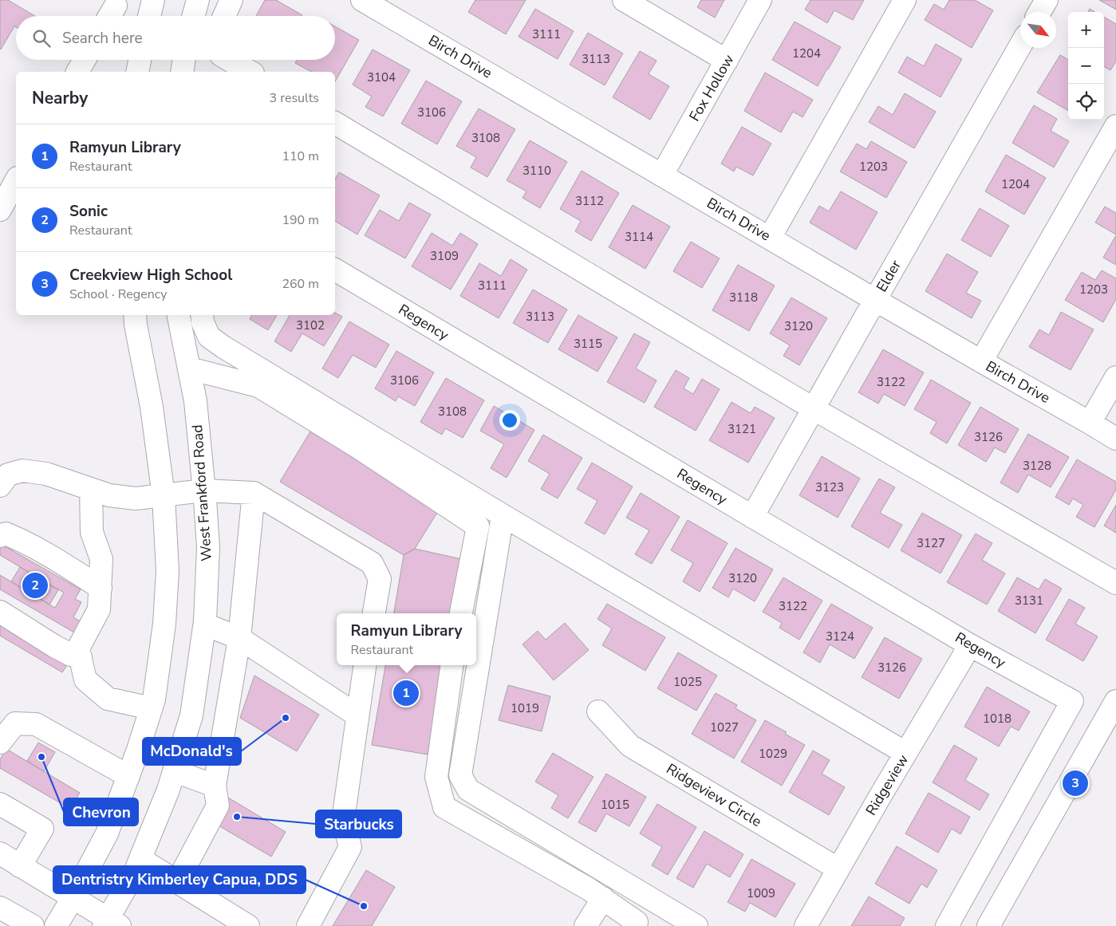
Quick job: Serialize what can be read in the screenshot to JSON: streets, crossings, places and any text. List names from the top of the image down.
{
  "streets": {
    "street": [
      "Birch Drive",
      "Fox Hollow",
      "Elder",
      "Regency",
      "West Frankford Road",
      "Ridgeview",
      "Ridgeview Circle"
    ]
  },
  "crossings": [
    ["Birch Drive", "Fox Hollow"],
    ["Birch Drive", "Elder"],
    ["Elder", "Regency"],
    ["Regency", "Ridgeview"],
    ["Ridgeview", "Ridgeview Circle"]
  ],
  "places": [
    "McDonald's",
    "Chevron",
    "Starbucks",
    "Dentristry Kimberley Capua, DDS"
  ],
  "house_numbers": [
    "3111",
    "1204",
    "3113",
    "3104",
    "3106",
    "3108",
    "1203",
    "3110",
    "1204",
    "3112",
    "3114",
    "3109",
    "3111",
    "1203",
    "3118",
    "3113",
    "3102",
    "3120",
    "3115",
    "3106",
    "3122",
    "3108",
    "3121",
    "3126",
    "3128",
    "3123",
    "3127",
    "3120",
    "3131",
    "3122",
    "3124",
    "3126",
    "1025",
    "1019",
    "1018",
    "1027",
    "1029",
    "1015",
    "1009"
  ],
  "north": "bottom right",
  "page": {
    "map_buttons": ["+", "−"],
    "search": "Search here",
    "heading": ["Nearby", "3 results"],
    "list": [
      {
        "mark": "1",
        "name": "Ramyun Library",
        "note": "Restaurant",
        "value": "110 m"
      },
      {
        "mark": "2",
        "name": "Sonic",
        "note": "Restaurant",
        "value": "190 m"
      },
      {
        "mark": "3",
        "name": "Creekview High School",
        "note": "School · Regency",
        "value": "260 m"
      }
    ],
    "pins": ["2", "1", "3"],
    "popup": ["Ramyun Library", "Restaurant"]
  }
}
